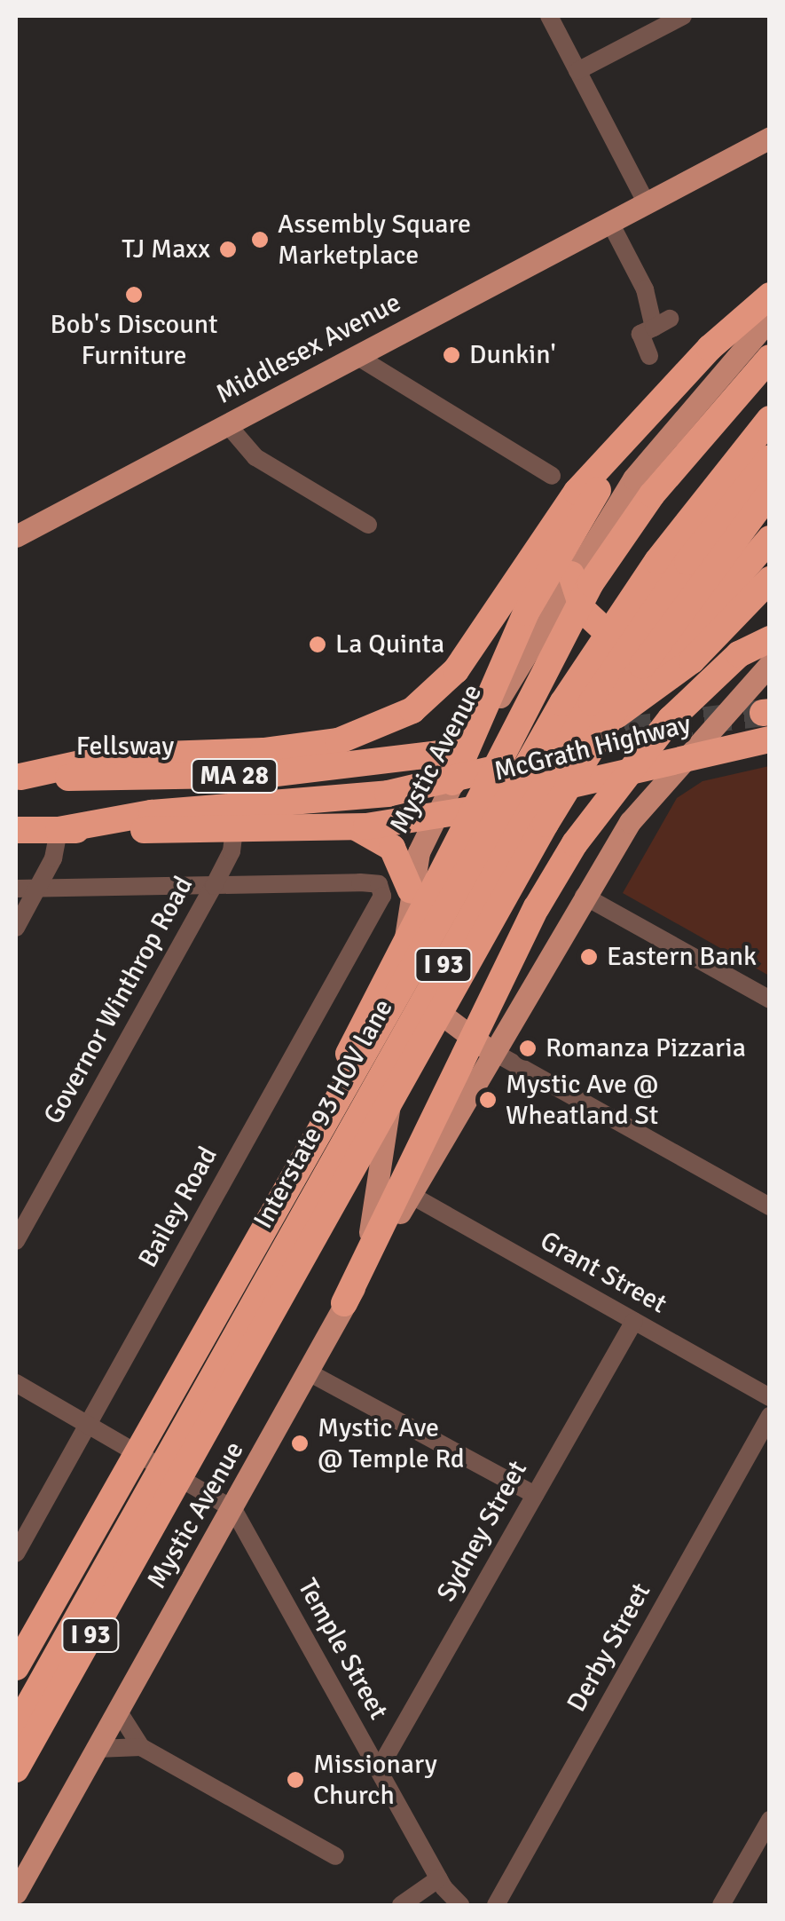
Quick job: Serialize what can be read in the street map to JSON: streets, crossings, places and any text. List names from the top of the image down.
{
  "streets": {
    "highway": [
      "Fellsway",
      "McGrath Highway",
      "MA 28",
      "I 93",
      "Interstate 93 HOV lane"
    ],
    "main road": ["Middlesex Avenue", "Mystic Avenue"],
    "street": [
      "Governor Winthrop Road",
      "Bailey Road",
      "Grant Street",
      "Sydney Street",
      "Derby Street",
      "Temple Street"
    ]
  },
  "crossings": [
    ["McGrath Highway", "Mystic Avenue"],
    ["McGrath Highway", "MA 28"],
    ["Mystic Avenue", "MA 28"],
    ["Mystic Avenue", "Grant Street"],
    ["Mystic Avenue", "Temple Street"],
    ["MA 28", "Governor Winthrop Road"],
    ["I 93", "Interstate 93 HOV lane"],
    ["Governor Winthrop Road", "Bailey Road"],
    ["Grant Street", "Sydney Street"],
    ["Sydney Street", "Temple Street"]
  ],
  "places": [
    "Assembly Square Marketplace",
    "TJ Maxx",
    "Bob's Discount Furniture",
    "Dunkin'",
    "La Quinta",
    "Eastern Bank",
    "Romanza Pizzaria",
    "Mystic Ave @ Wheatland St",
    "Mystic Ave @ Temple Rd",
    "Missionary Church"
  ]
}
